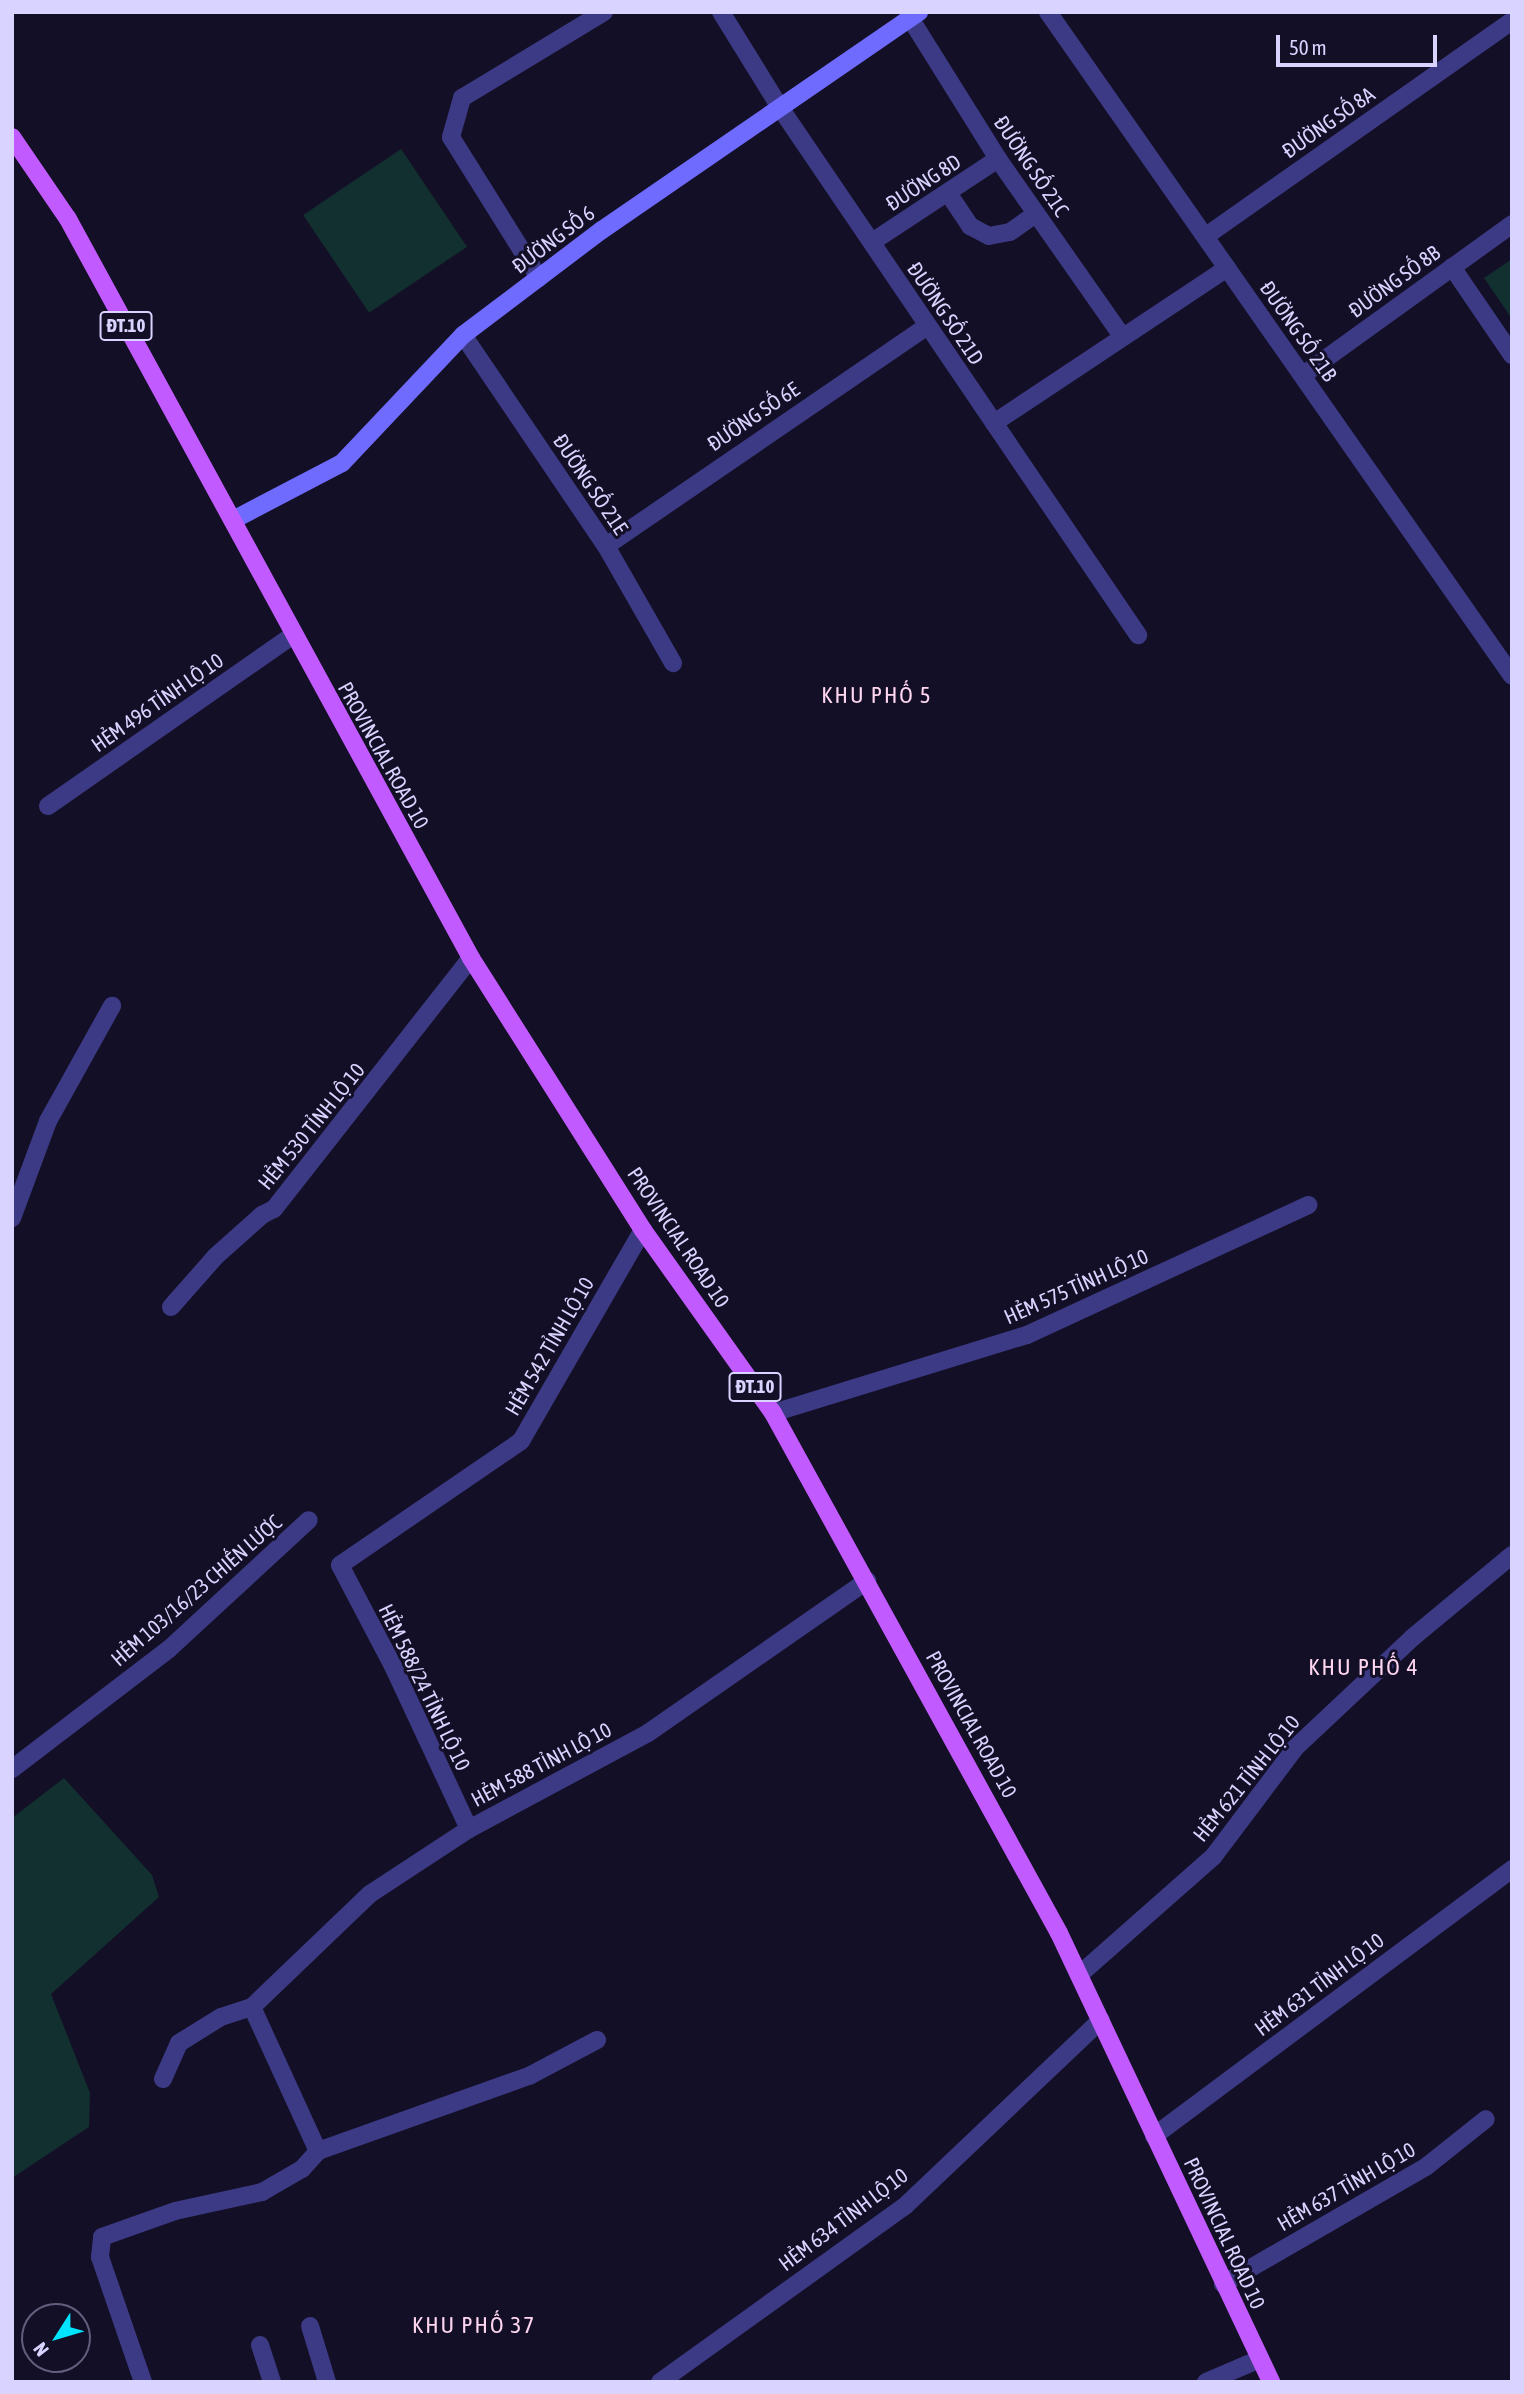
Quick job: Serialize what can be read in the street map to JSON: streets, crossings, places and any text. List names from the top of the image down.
{
  "streets": {
    "main road": ["ĐT.10", "PROVINCIAL ROAD 10"],
    "street": [
      "ĐƯỜNG SỐ 8A",
      "ĐƯỜNG SỐ 21C",
      "ĐƯỜNG 8D",
      "ĐƯỜNG SỐ 6",
      "ĐƯỜNG SỐ 8B",
      "ĐƯỜNG SỐ 21D",
      "ĐƯỜNG SỐ 21B",
      "ĐƯỜNG SỐ 6E",
      "ĐƯỜNG SỐ 21E",
      "HẺM 496 TỈNH LỘ 10",
      "HẺM 530 TỈNH LỘ 10",
      "HẺM 575 TỈNH LỘ 10",
      "HẺM 542 TỈNH LỘ 10",
      "HẺM 103/16/23 CHIẾN LƯỢC",
      "HẺM 588/24 TỈNH LỘ 10",
      "HẺM 588 TỈNH LỘ 10",
      "HẺM 621 TỈNH LỘ 10",
      "HẺM 631 TỈNH LỘ 10",
      "HẺM 637 TỈNH LỘ 10",
      "HẺM 634 TỈNH LỘ 10"
    ]
  },
  "crossings": [
    ["ĐƯỜNG SỐ 8A", "ĐƯỜNG SỐ 21B"],
    ["ĐƯỜNG SỐ 21C", "ĐƯỜNG 8D"],
    ["ĐƯỜNG SỐ 21C", "ĐƯỜNG SỐ 6"],
    ["ĐƯỜNG 8D", "ĐƯỜNG SỐ 21D"],
    ["ĐƯỜNG SỐ 6", "ĐƯỜNG SỐ 21D"],
    ["ĐƯỜNG SỐ 6", "ĐƯỜNG SỐ 21E"],
    ["ĐƯỜNG SỐ 6", "PROVINCIAL ROAD 10"],
    ["ĐƯỜNG SỐ 8B", "ĐƯỜNG SỐ 21B"],
    ["ĐƯỜNG SỐ 21D", "ĐƯỜNG SỐ 6E"],
    ["ĐƯỜNG SỐ 6E", "ĐƯỜNG SỐ 21E"],
    ["HẺM 496 TỈNH LỘ 10", "PROVINCIAL ROAD 10"],
    ["PROVINCIAL ROAD 10", "HẺM 530 TỈNH LỘ 10"],
    ["PROVINCIAL ROAD 10", "HẺM 575 TỈNH LỘ 10"],
    ["PROVINCIAL ROAD 10", "HẺM 542 TỈNH LỘ 10"],
    ["PROVINCIAL ROAD 10", "HẺM 588 TỈNH LỘ 10"],
    ["PROVINCIAL ROAD 10", "HẺM 621 TỈNH LỘ 10"],
    ["PROVINCIAL ROAD 10", "HẺM 631 TỈNH LỘ 10"],
    ["PROVINCIAL ROAD 10", "HẺM 637 TỈNH LỘ 10"],
    ["PROVINCIAL ROAD 10", "HẺM 634 TỈNH LỘ 10"],
    ["HẺM 542 TỈNH LỘ 10", "HẺM 588/24 TỈNH LỘ 10"],
    ["HẺM 588/24 TỈNH LỘ 10", "HẺM 588 TỈNH LỘ 10"]
  ],
  "districts": ["KHU PHỐ 5", "KHU PHỐ 4", "KHU PHỐ 37"],
  "scale_bar": "50 m",
  "north": "bottom left"
}
